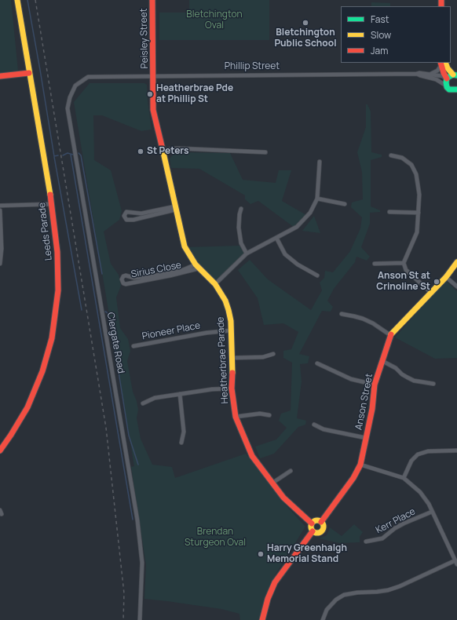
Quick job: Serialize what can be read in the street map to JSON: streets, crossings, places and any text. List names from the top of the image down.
{
  "streets": {
    "street": [
      "Peisley Street",
      "Phillip Street",
      "Leeds Parade",
      "Sirius Close",
      "Pioneer Place",
      "Clergate Road",
      "Heatherbrae Parade",
      "Anson Street",
      "Kerr Place"
    ]
  },
  "crossings": [
    ["Peisley Street", "Phillip Street"],
    ["Peisley Street", "Heatherbrae Parade"],
    ["Phillip Street", "Clergate Road"],
    ["Phillip Street", "Heatherbrae Parade"],
    ["Sirius Close", "Heatherbrae Parade"],
    ["Pioneer Place", "Heatherbrae Parade"],
    ["Heatherbrae Parade", "Anson Street"]
  ],
  "parks": ["Bletchington Oval", "Brendan Sturgeon Oval"],
  "places": [
    "Bletchington Public School",
    "Heatherbrae Pde at Phillip St",
    "St Peters",
    "Anson St at Crinoline St",
    "Harry Greenhalgh Memorial Stand"
  ],
  "legend": ["Fast", "Slow", "Jam"]
}
